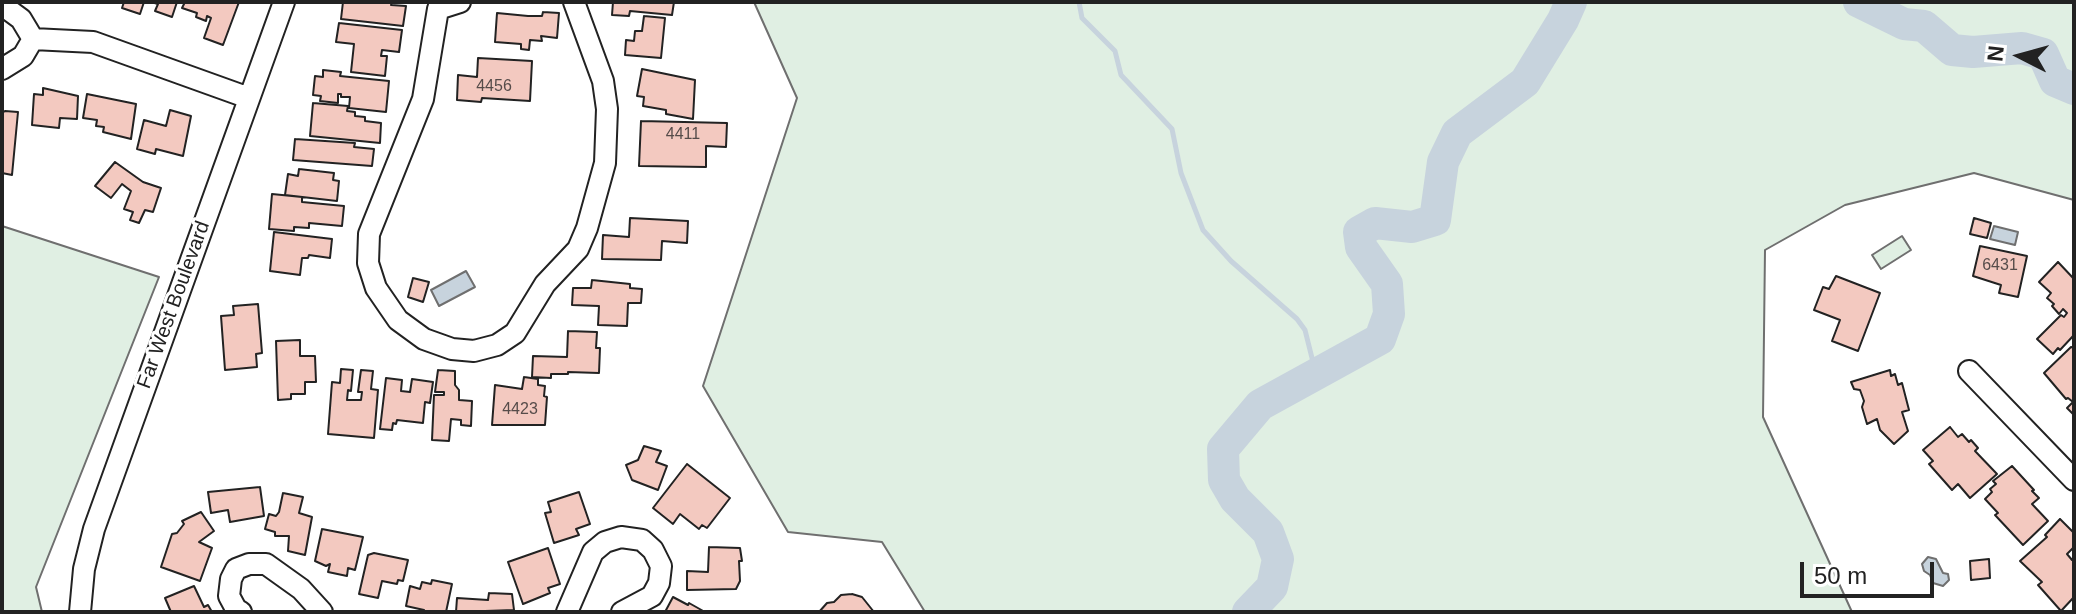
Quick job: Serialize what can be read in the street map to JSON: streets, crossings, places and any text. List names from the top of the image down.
{
  "streets": {
    "street": ["Far West Boulevard"]
  },
  "house_numbers": [
    "4456",
    "4411",
    "6431",
    "4423"
  ],
  "scale_bar": "50 m",
  "north": "left"
}
